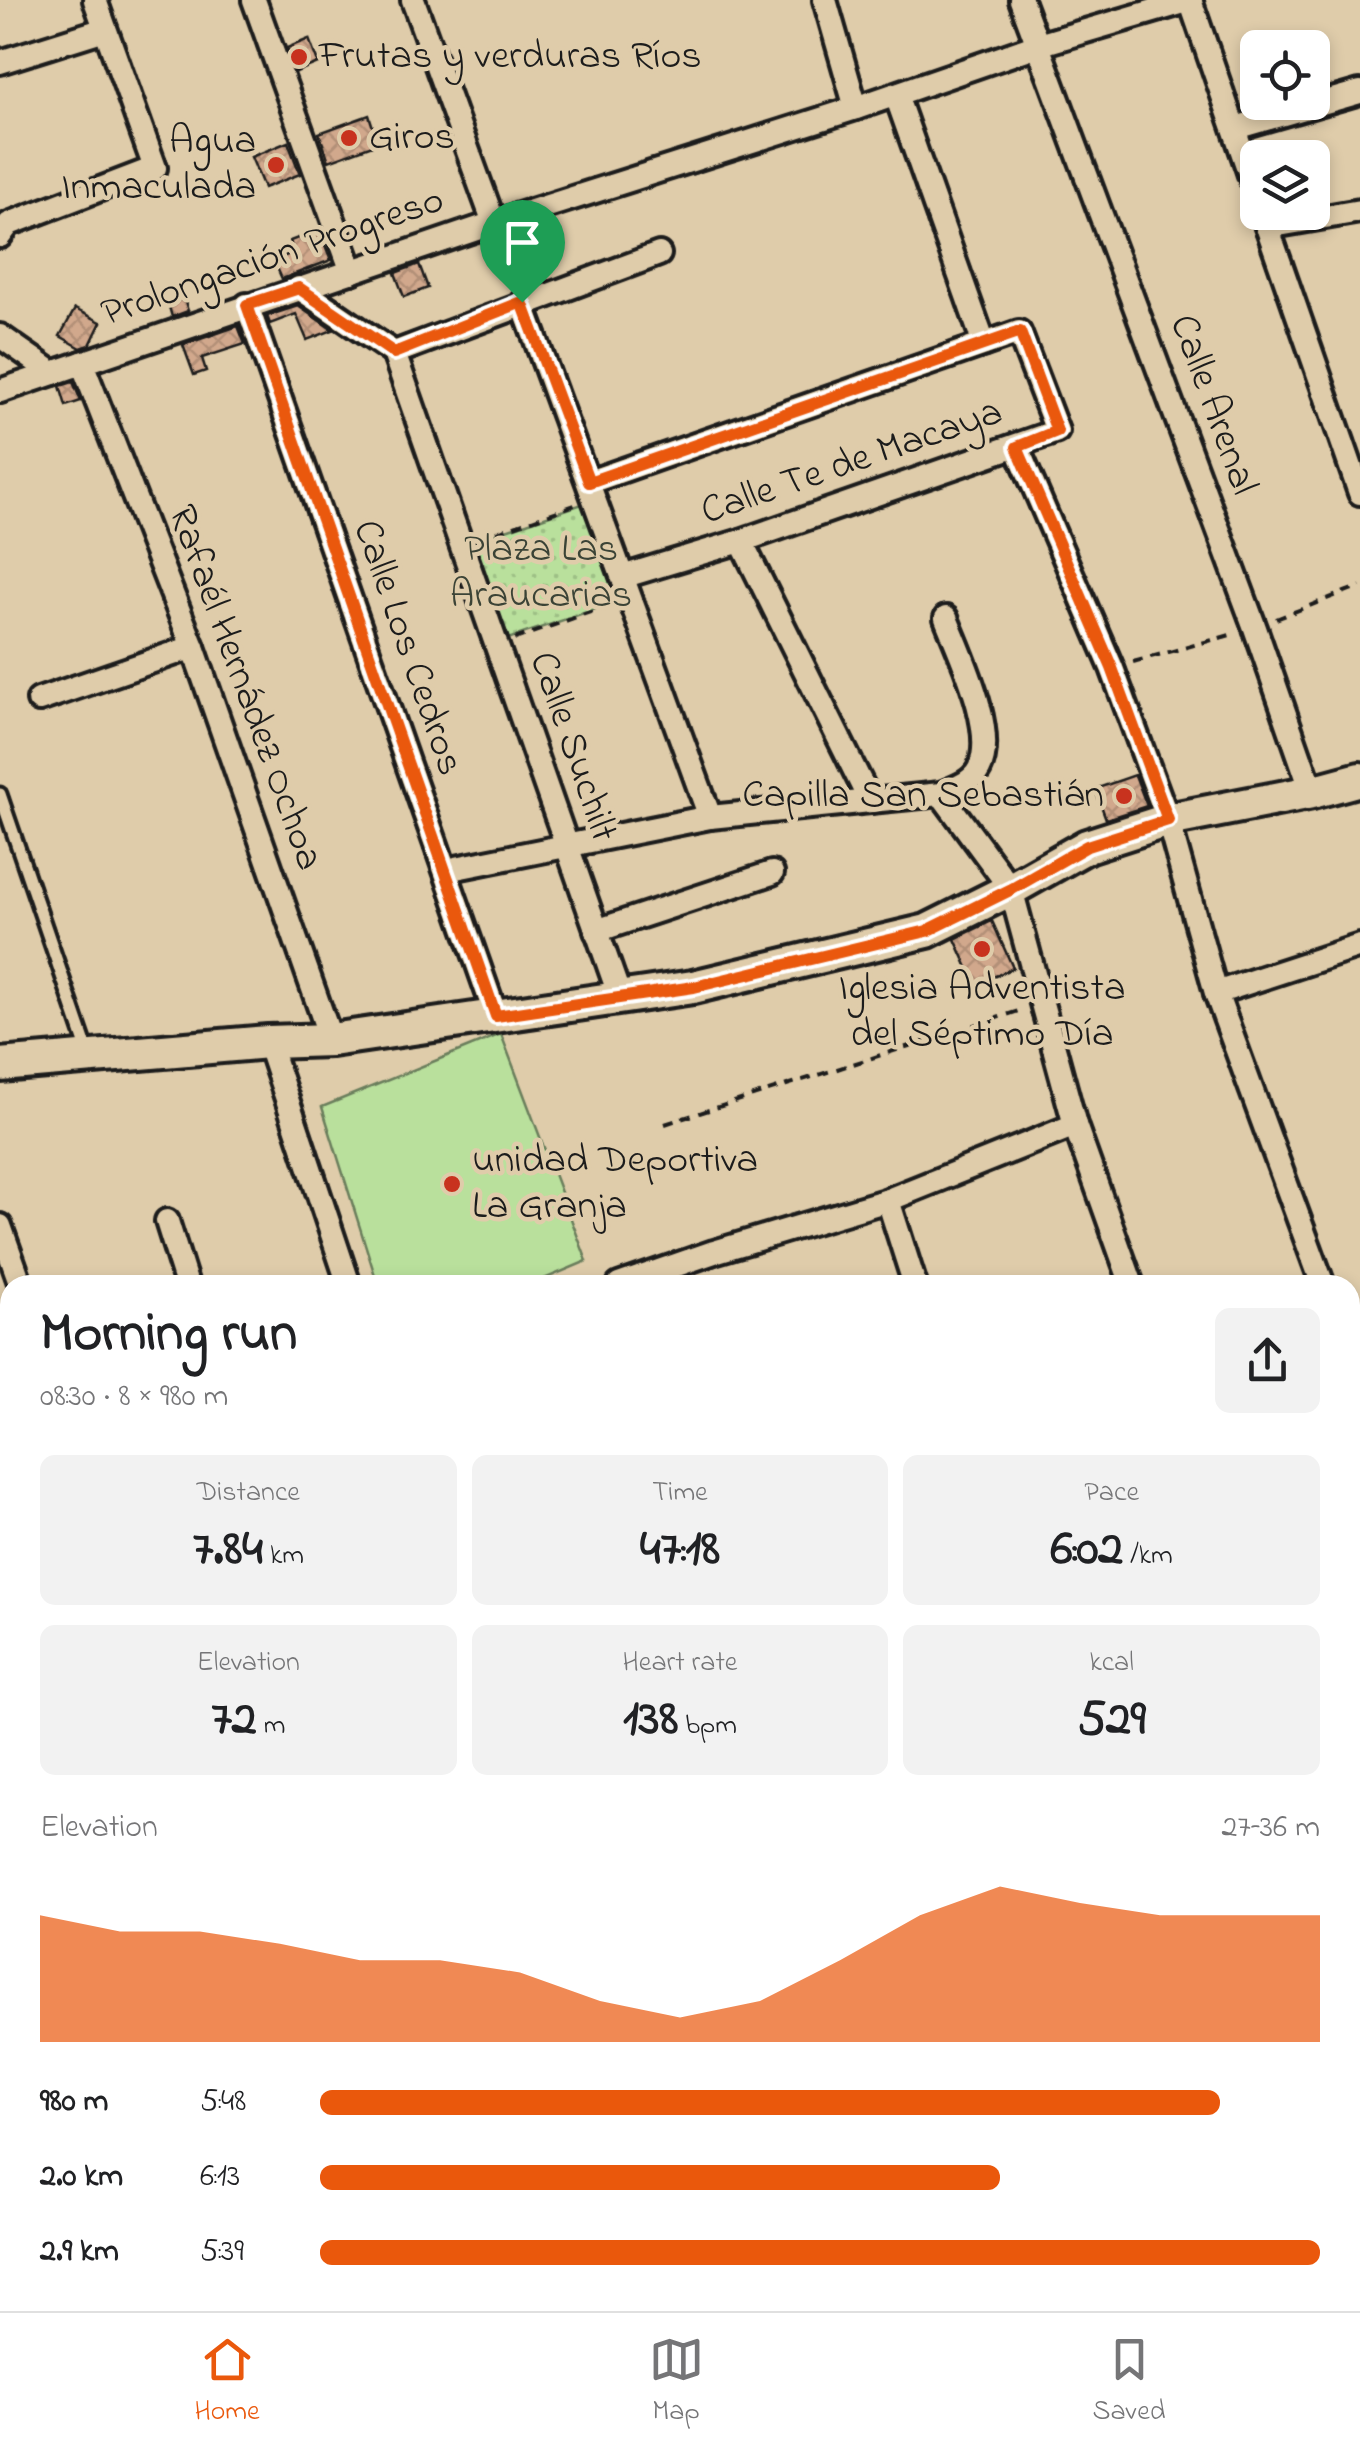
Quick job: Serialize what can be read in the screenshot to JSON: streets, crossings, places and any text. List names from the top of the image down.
{
  "streets": {
    "street": [
      "Prolongación Progreso",
      "Calle Arenal",
      "Calle Te de Macaya",
      "Calle Los Cedros",
      "Rafaél Hernádez Ochoa",
      "Calle Suchilt"
    ]
  },
  "crossings": [
    ["Prolongación Progreso", "Calle Arenal"],
    ["Prolongación Progreso", "Calle Los Cedros"],
    ["Prolongación Progreso", "Rafaél Hernádez Ochoa"]
  ],
  "parks": ["Plaza Las Araucarias"],
  "places": [
    "Frutas y verduras Ríos",
    "Giros",
    "Agua Inmaculada",
    "Capilla San Sebastián",
    "Iglesia Adventista del Séptimo Día",
    "unidad Deportiva La Granja"
  ],
  "page": {
    "heading": ["Morning run", "08:30 · 8 × 980 m"],
    "stats": [
      ["Distance", "7.84 km"],
      ["Time", "47:18"],
      ["Pace", "6:02 /km"],
      ["Elevation", "72 m"],
      ["Heart rate", "138 bpm"],
      ["kcal", "529"]
    ],
    "chart": ["Elevation", "27–36 m"],
    "list": [
      {
        "name": "980 m",
        "note": "5:48"
      },
      {
        "name": "2.0 km",
        "note": "6:13"
      },
      {
        "name": "2.9 km",
        "note": "5:39"
      }
    ],
    "tabs": ["Home", "Map", "Saved"]
  }
}
